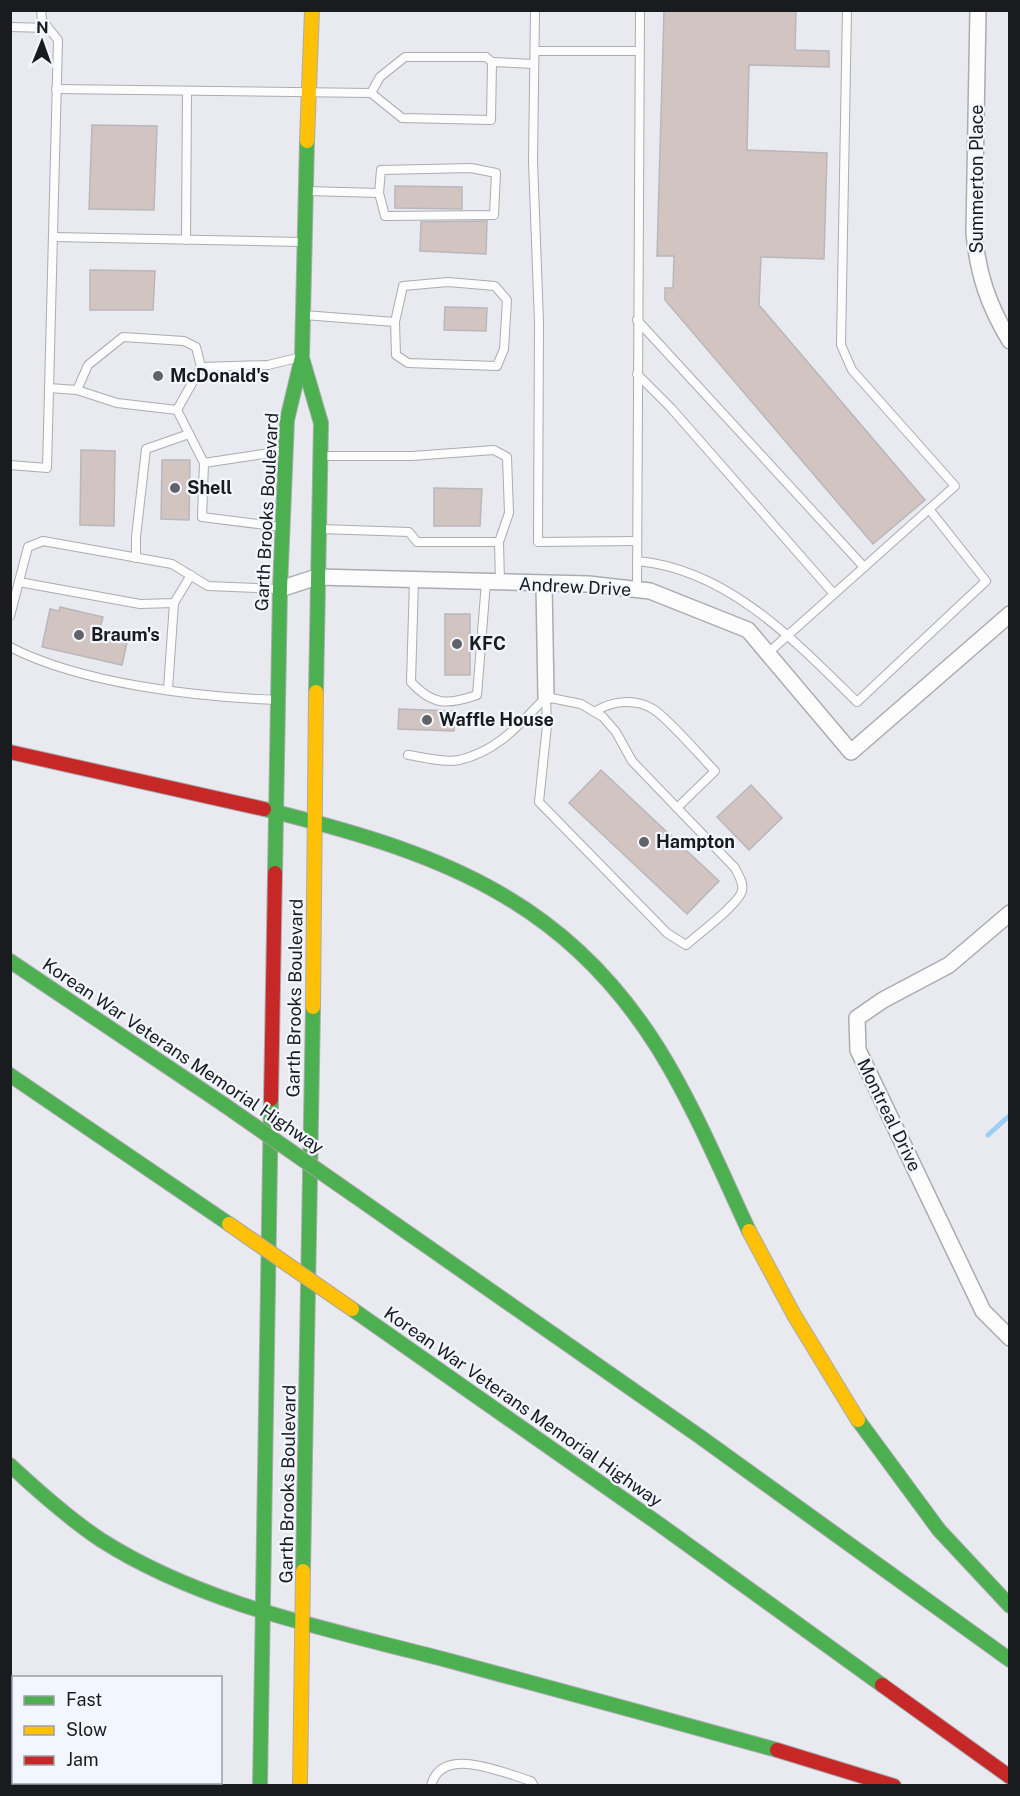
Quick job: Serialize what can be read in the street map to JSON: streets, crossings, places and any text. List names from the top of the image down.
{
  "streets": {
    "main road": ["Garth Brooks Boulevard", "Korean War Veterans Memorial Highway"],
    "street": ["Summerton Place", "Andrew Drive", "Montreal Drive"]
  },
  "crossings": [
    ["Garth Brooks Boulevard", "Andrew Drive"]
  ],
  "places": [
    "McDonald's",
    "Shell",
    "Braum's",
    "KFC",
    "Waffle House",
    "Hampton"
  ],
  "legend": ["Fast", "Slow", "Jam"],
  "north": "top"
}
